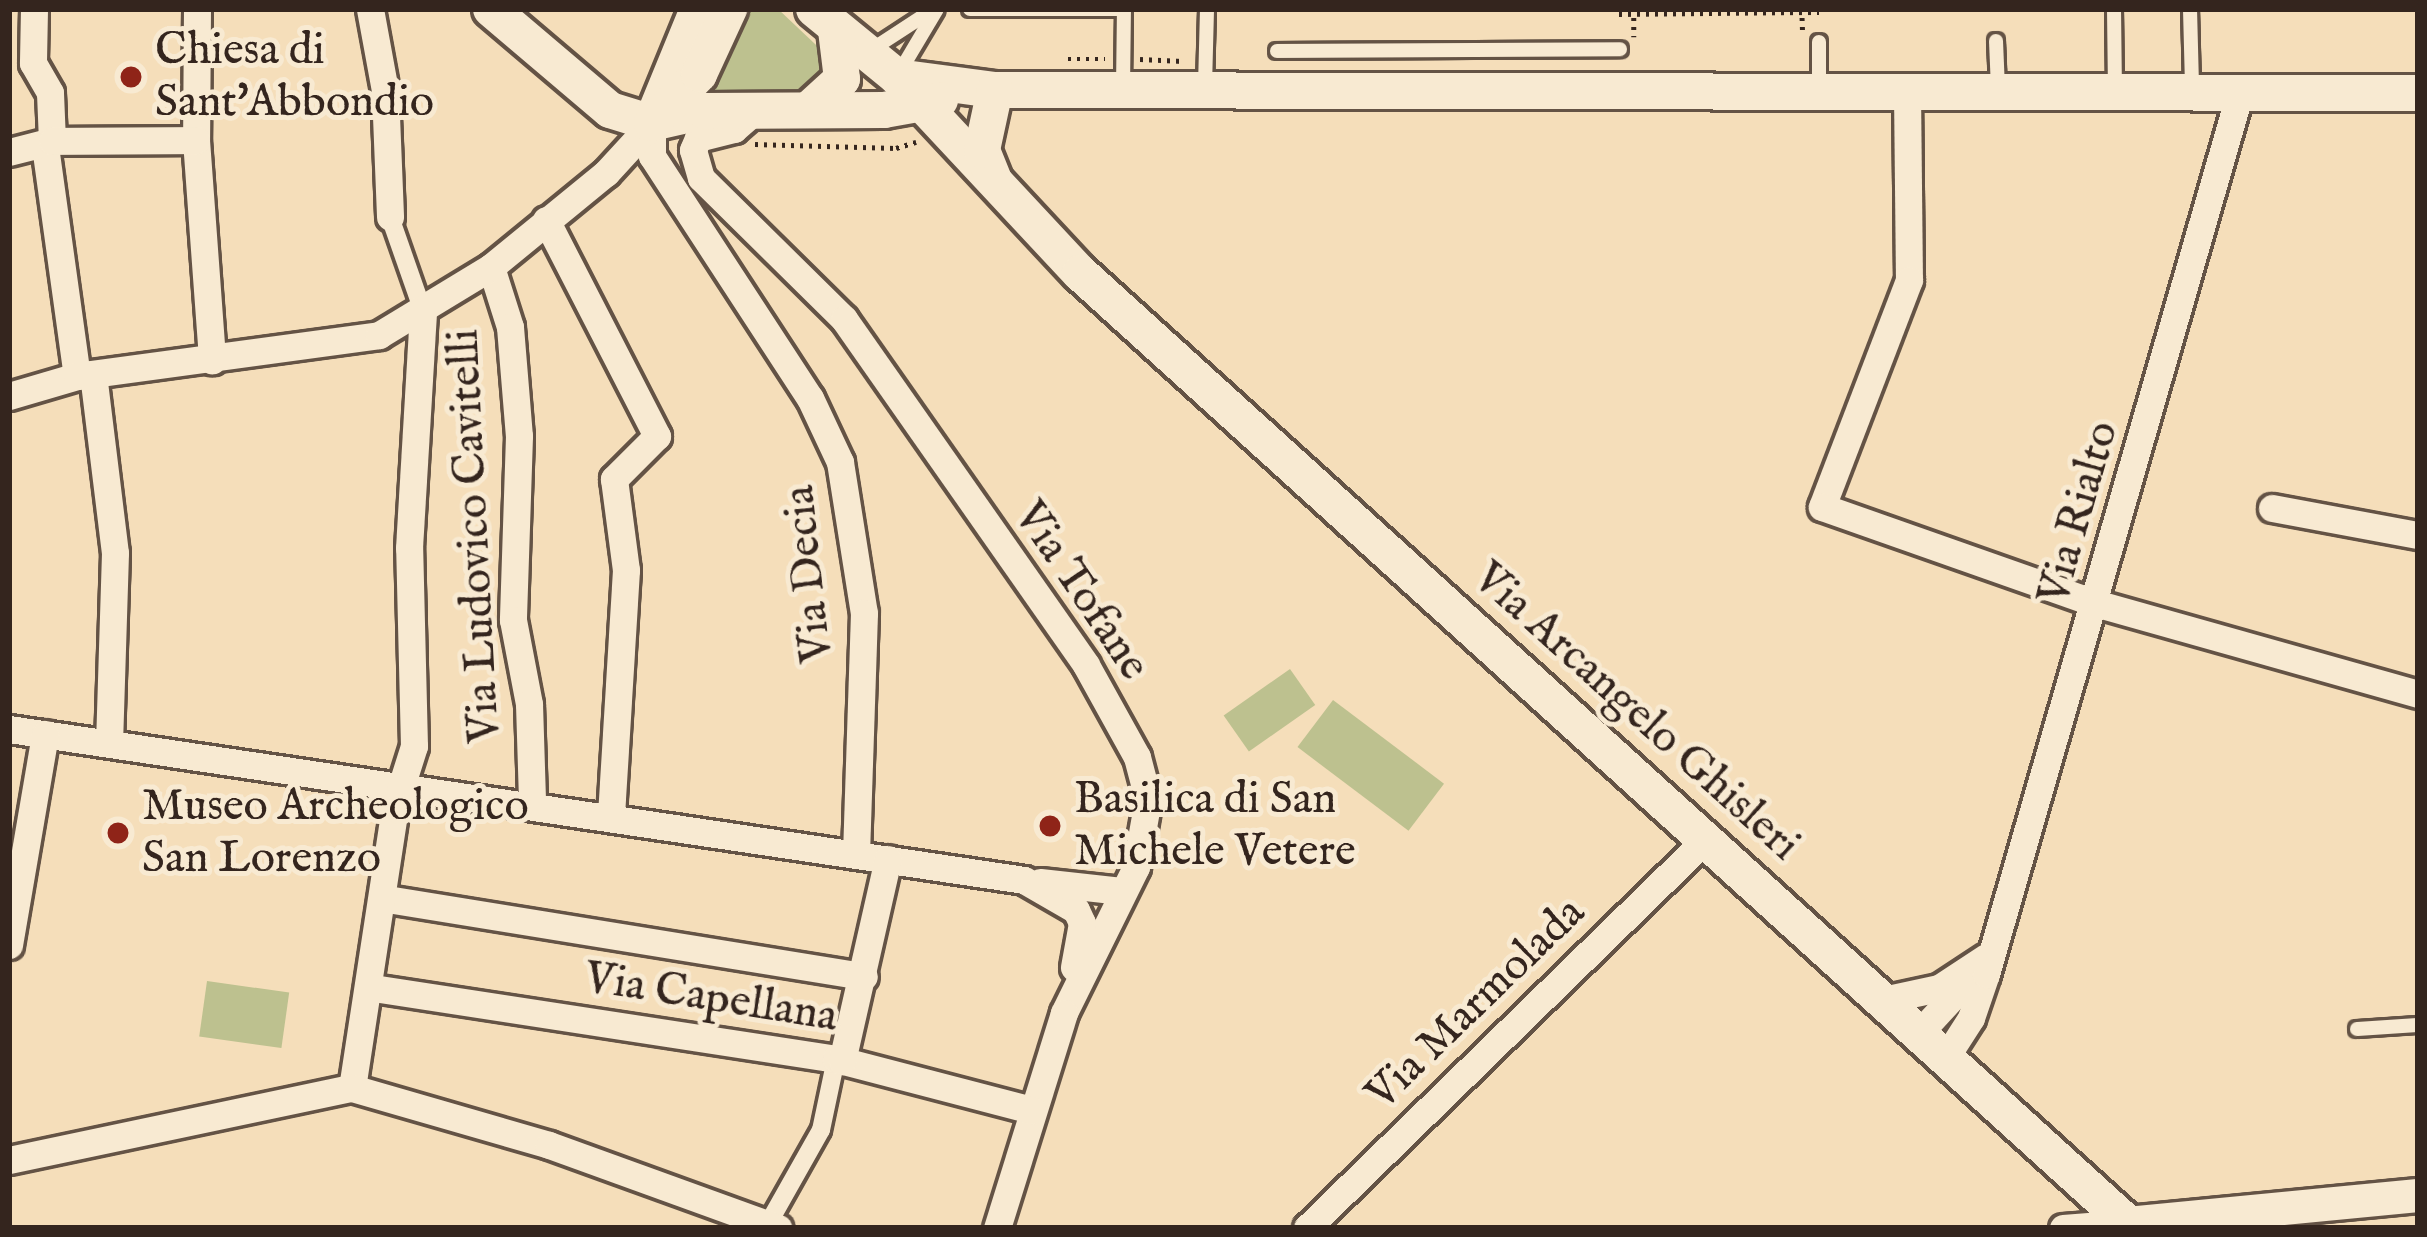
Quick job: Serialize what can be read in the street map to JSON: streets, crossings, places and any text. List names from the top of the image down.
{
  "streets": {
    "main road": ["Via Arcangelo Ghisleri"],
    "street": [
      "Via Rialto",
      "Via Ludovico Cavitelli",
      "Via Decia",
      "Via Tofane",
      "Via Capellana",
      "Via Marmolada"
    ]
  },
  "crossings": [
    ["Via Rialto", "Via Arcangelo Ghisleri"],
    ["Via Tofane", "Via Capellana"],
    ["Via Arcangelo Ghisleri", "Via Marmolada"]
  ],
  "places": ["Chiesa di Sant'Abbondio", "Basilica di San Michele Vetere", "Museo Archeologico San Lorenzo"]
}
